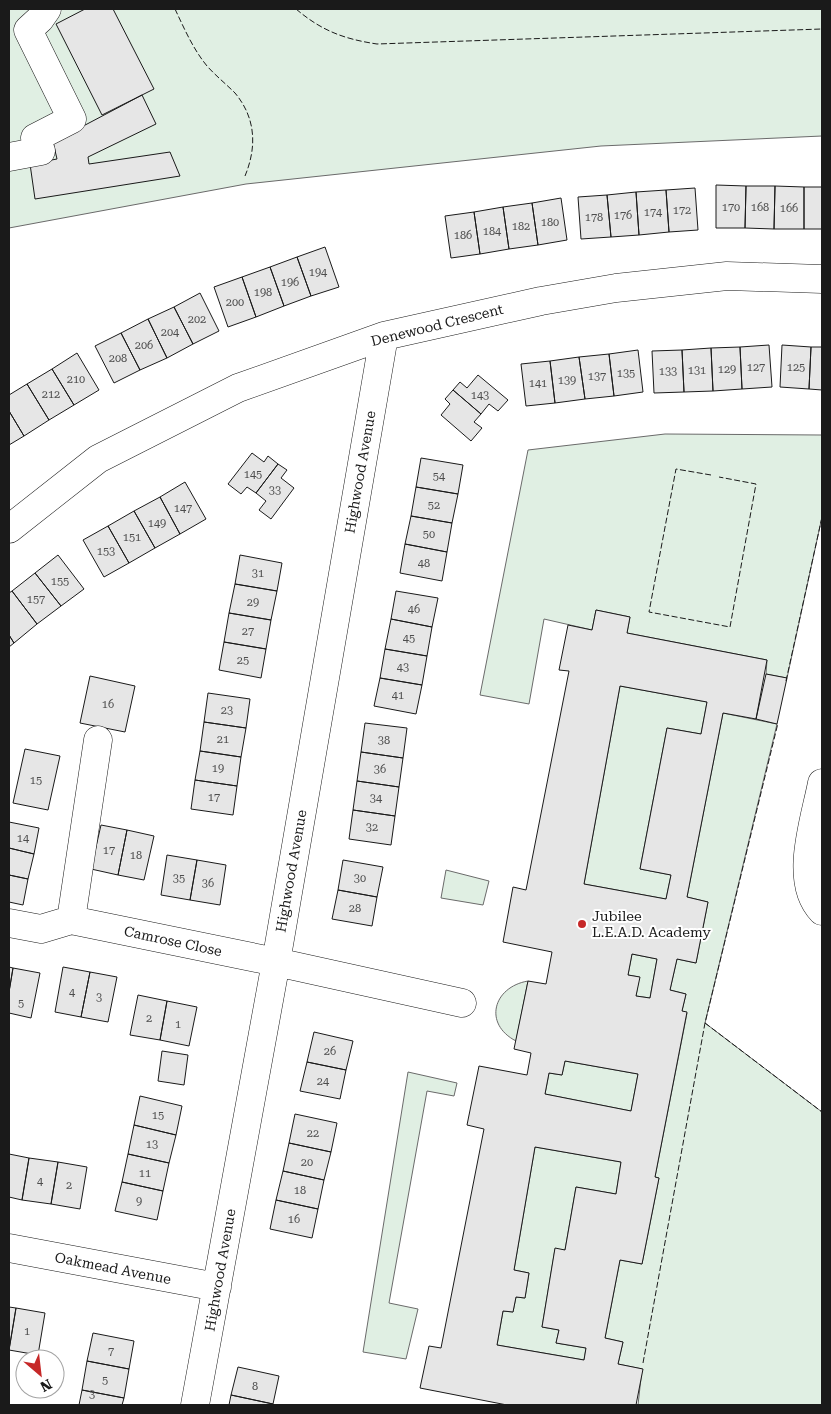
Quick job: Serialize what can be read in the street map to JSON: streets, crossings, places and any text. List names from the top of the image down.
{
  "streets": {
    "street": [
      "Denewood Crescent",
      "Highwood Avenue",
      "Camrose Close",
      "Oakmead Avenue"
    ]
  },
  "crossings": [
    ["Denewood Crescent", "Highwood Avenue"],
    ["Highwood Avenue", "Camrose Close"],
    ["Highwood Avenue", "Oakmead Avenue"]
  ],
  "places": ["Jubilee L.E.A.D. Academy"],
  "house_numbers": [
    "170",
    "168",
    "166",
    "172",
    "174",
    "176",
    "178",
    "180",
    "182",
    "184",
    "186",
    "194",
    "196",
    "198",
    "200",
    "202",
    "204",
    "206",
    "208",
    "127",
    "125",
    "129",
    "131",
    "133",
    "135",
    "137",
    "210",
    "139",
    "141",
    "212",
    "143",
    "145",
    "54",
    "33",
    "52",
    "147",
    "149",
    "50",
    "151",
    "153",
    "48",
    "31",
    "155",
    "157",
    "29",
    "46",
    "27",
    "45",
    "25",
    "43",
    "41",
    "16",
    "23",
    "21",
    "38",
    "19",
    "36",
    "15",
    "17",
    "34",
    "32",
    "14",
    "17",
    "18",
    "35",
    "30",
    "36",
    "28",
    "4",
    "3",
    "5",
    "2",
    "1",
    "26",
    "24",
    "15",
    "22",
    "13",
    "20",
    "11",
    "4",
    "2",
    "18",
    "9",
    "16",
    "1",
    "7",
    "5",
    "8",
    "3"
  ],
  "north": "bottom right"
}
